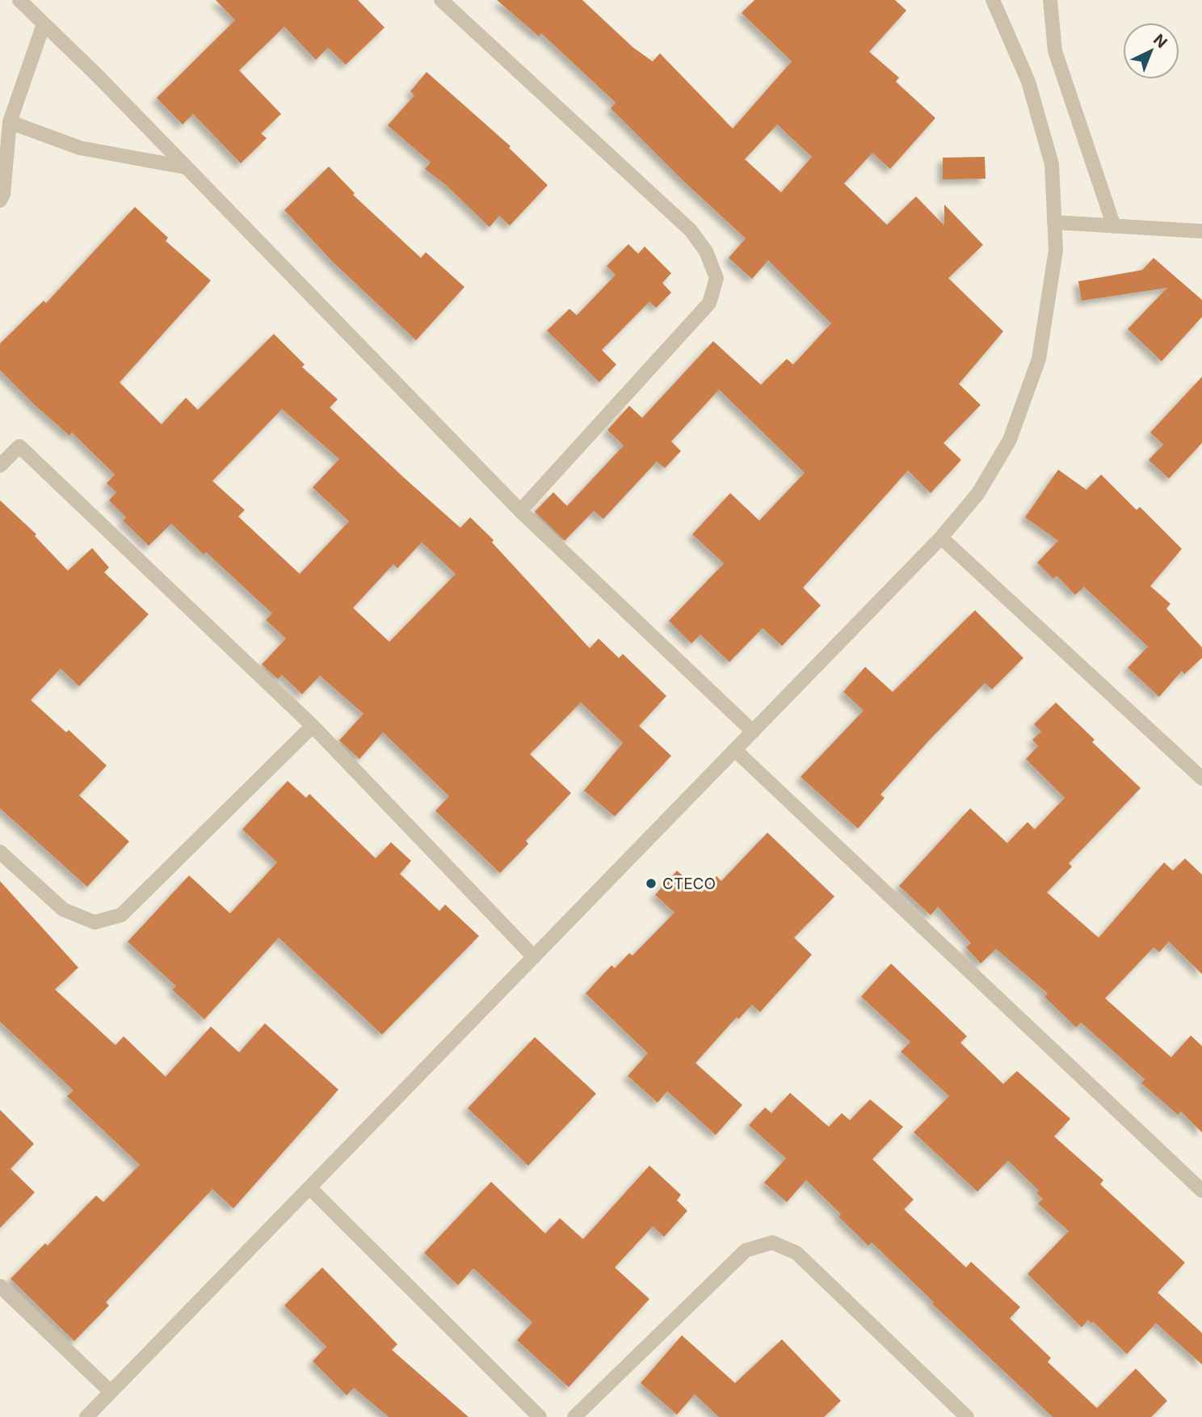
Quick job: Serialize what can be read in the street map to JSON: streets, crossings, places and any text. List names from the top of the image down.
{
  "places": ["CTECO"],
  "north": "top right"
}
